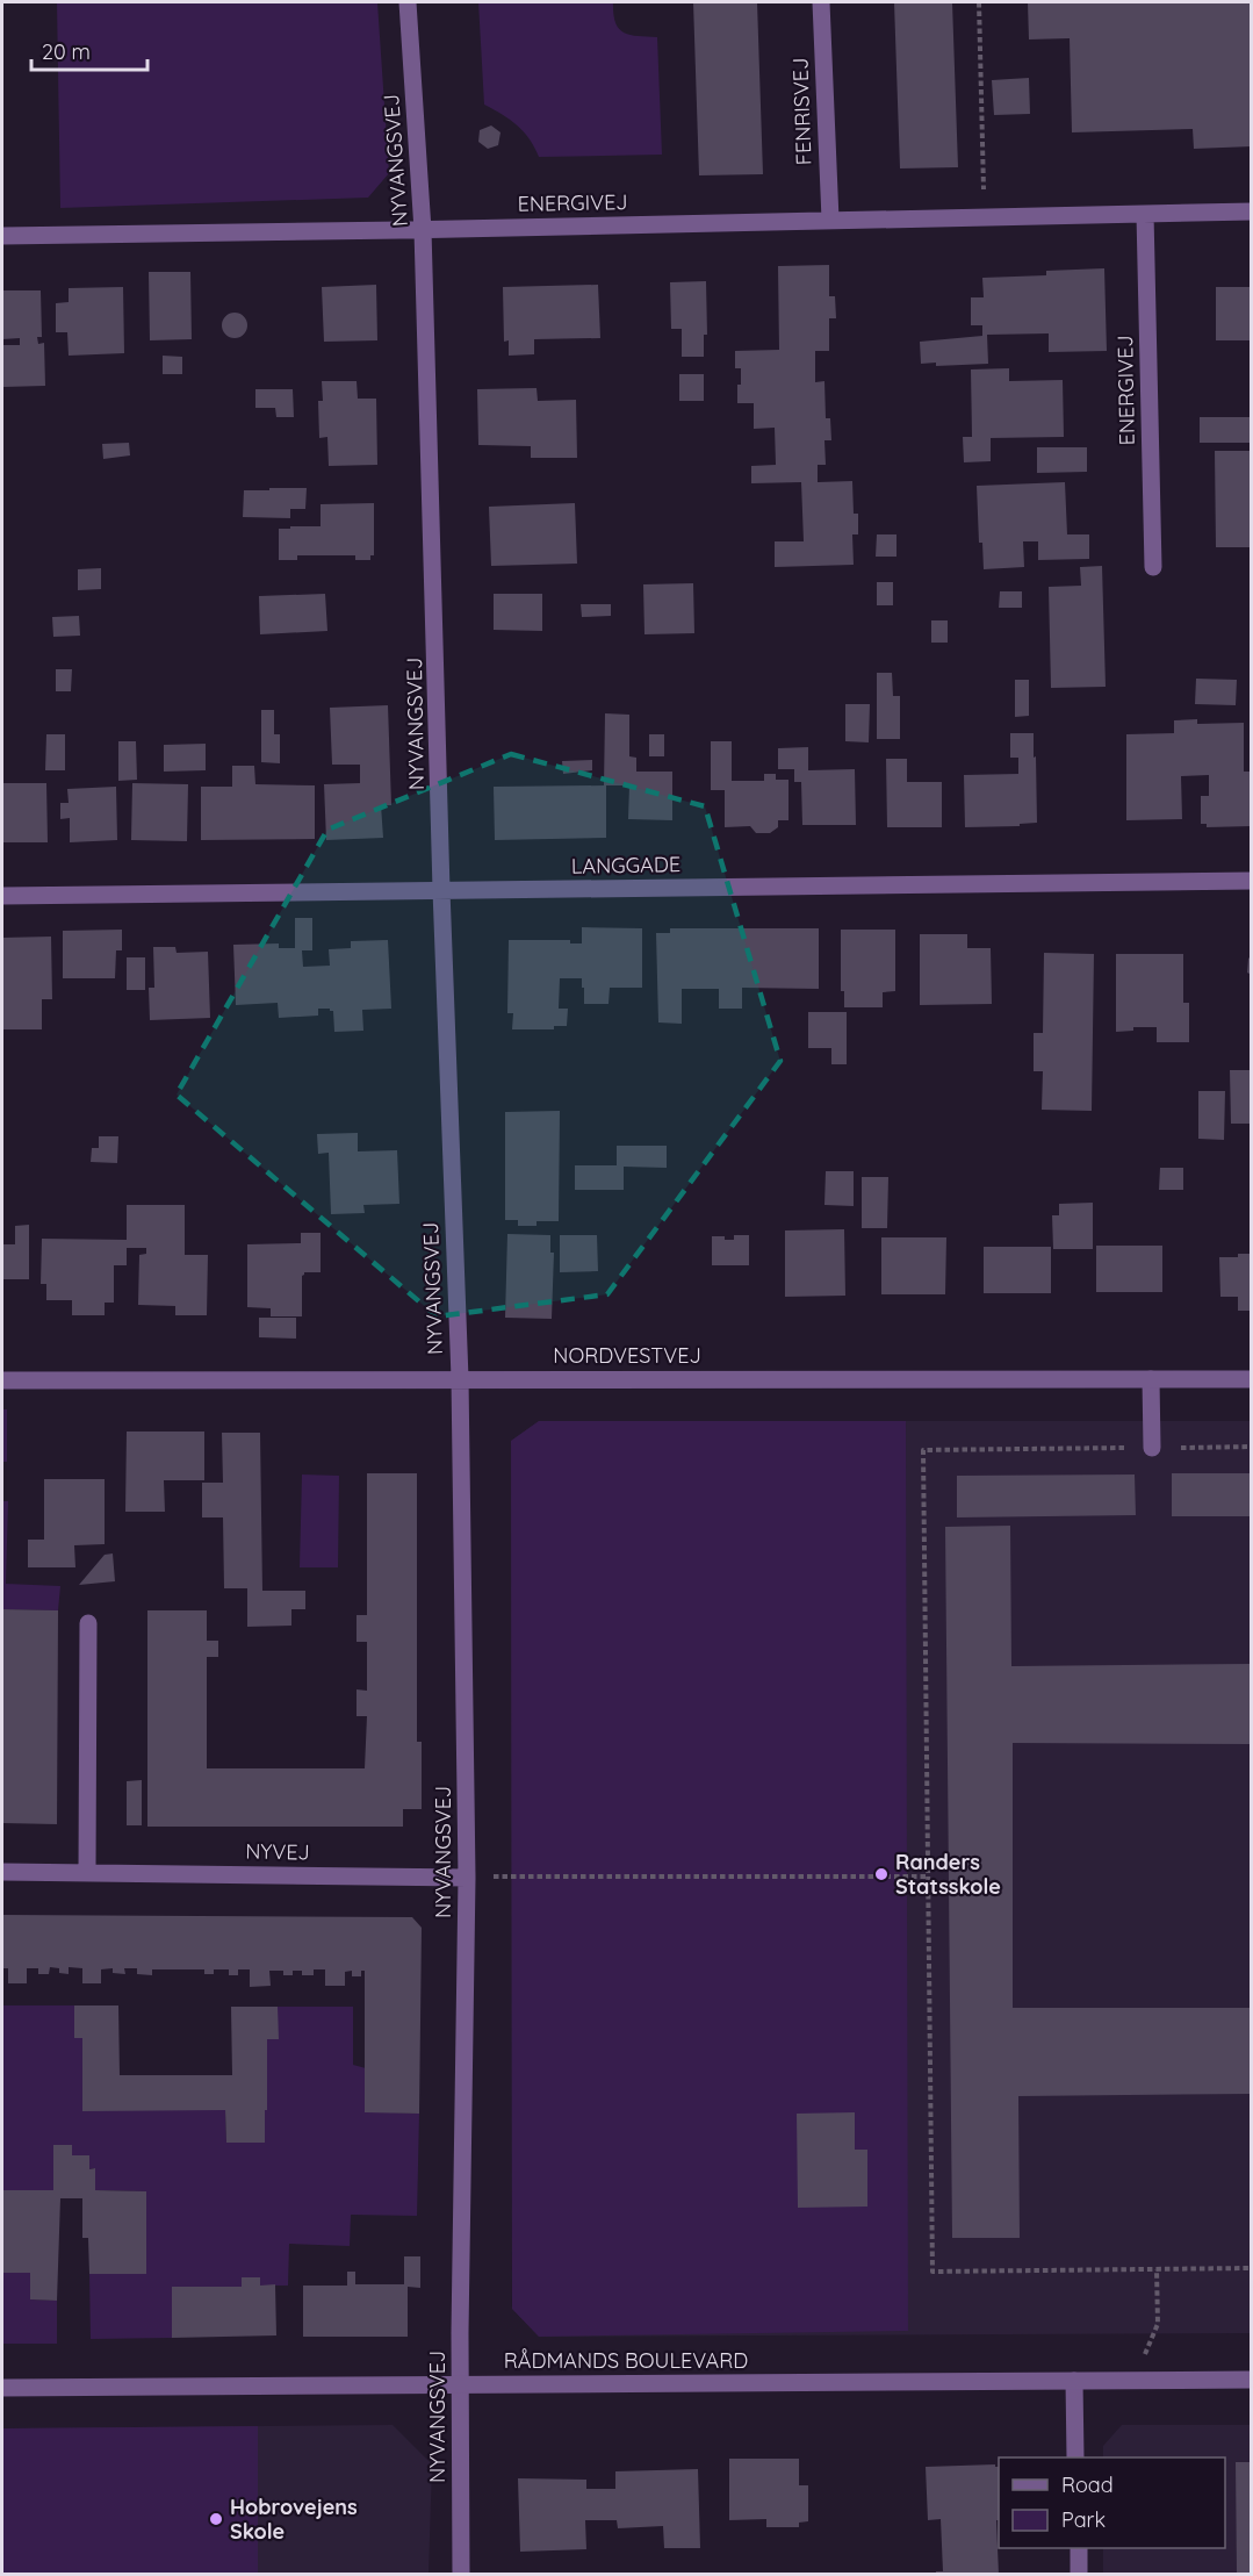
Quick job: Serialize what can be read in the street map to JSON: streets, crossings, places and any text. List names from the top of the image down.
{
  "streets": {
    "street": [
      "FENRISVEJ",
      "NYVANGSVEJ",
      "ENERGIVEJ",
      "LANGGADE",
      "NORDVESTVEJ",
      "NYVEJ",
      "RÅDMANDS BOULEVARD"
    ]
  },
  "crossings": [
    ["FENRISVEJ", "ENERGIVEJ"],
    ["NYVANGSVEJ", "ENERGIVEJ"],
    ["NYVANGSVEJ", "LANGGADE"],
    ["NYVANGSVEJ", "NORDVESTVEJ"],
    ["NYVANGSVEJ", "NYVEJ"],
    ["NYVANGSVEJ", "RÅDMANDS BOULEVARD"]
  ],
  "places": ["Randers Statsskole", "Hobrovejens Skole"],
  "legend": ["Road", "Park"],
  "scale_bar": "20 m"
}
